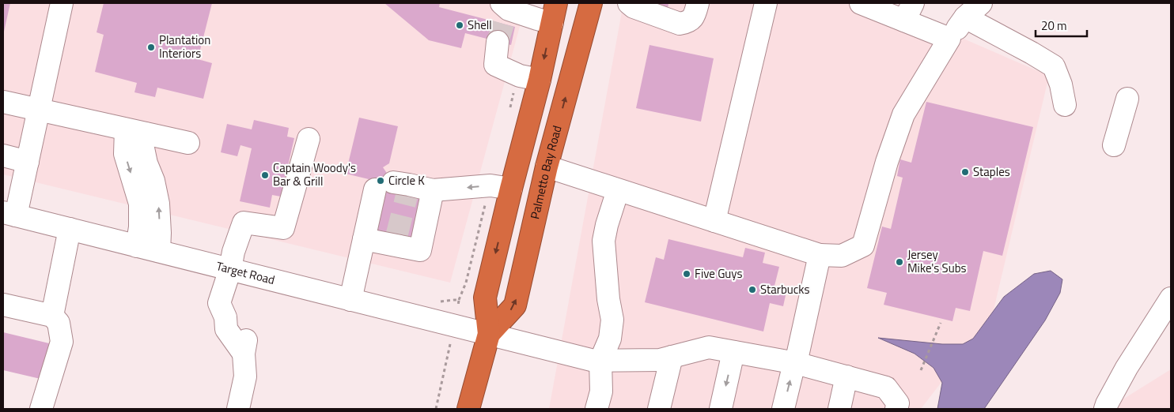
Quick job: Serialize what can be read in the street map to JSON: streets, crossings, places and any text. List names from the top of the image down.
{
  "streets": {
    "highway": ["Palmetto Bay Road"],
    "street": ["Target Road"]
  },
  "crossings": [
    ["Palmetto Bay Road", "Target Road"]
  ],
  "places": [
    "Shell",
    "Plantation Interiors",
    "Staples",
    "Captain Woody's Bar & Grill",
    "Circle K",
    "Jersey Mike's Subs",
    "Five Guys",
    "Starbucks"
  ],
  "scale_bar": "20 m"
}
